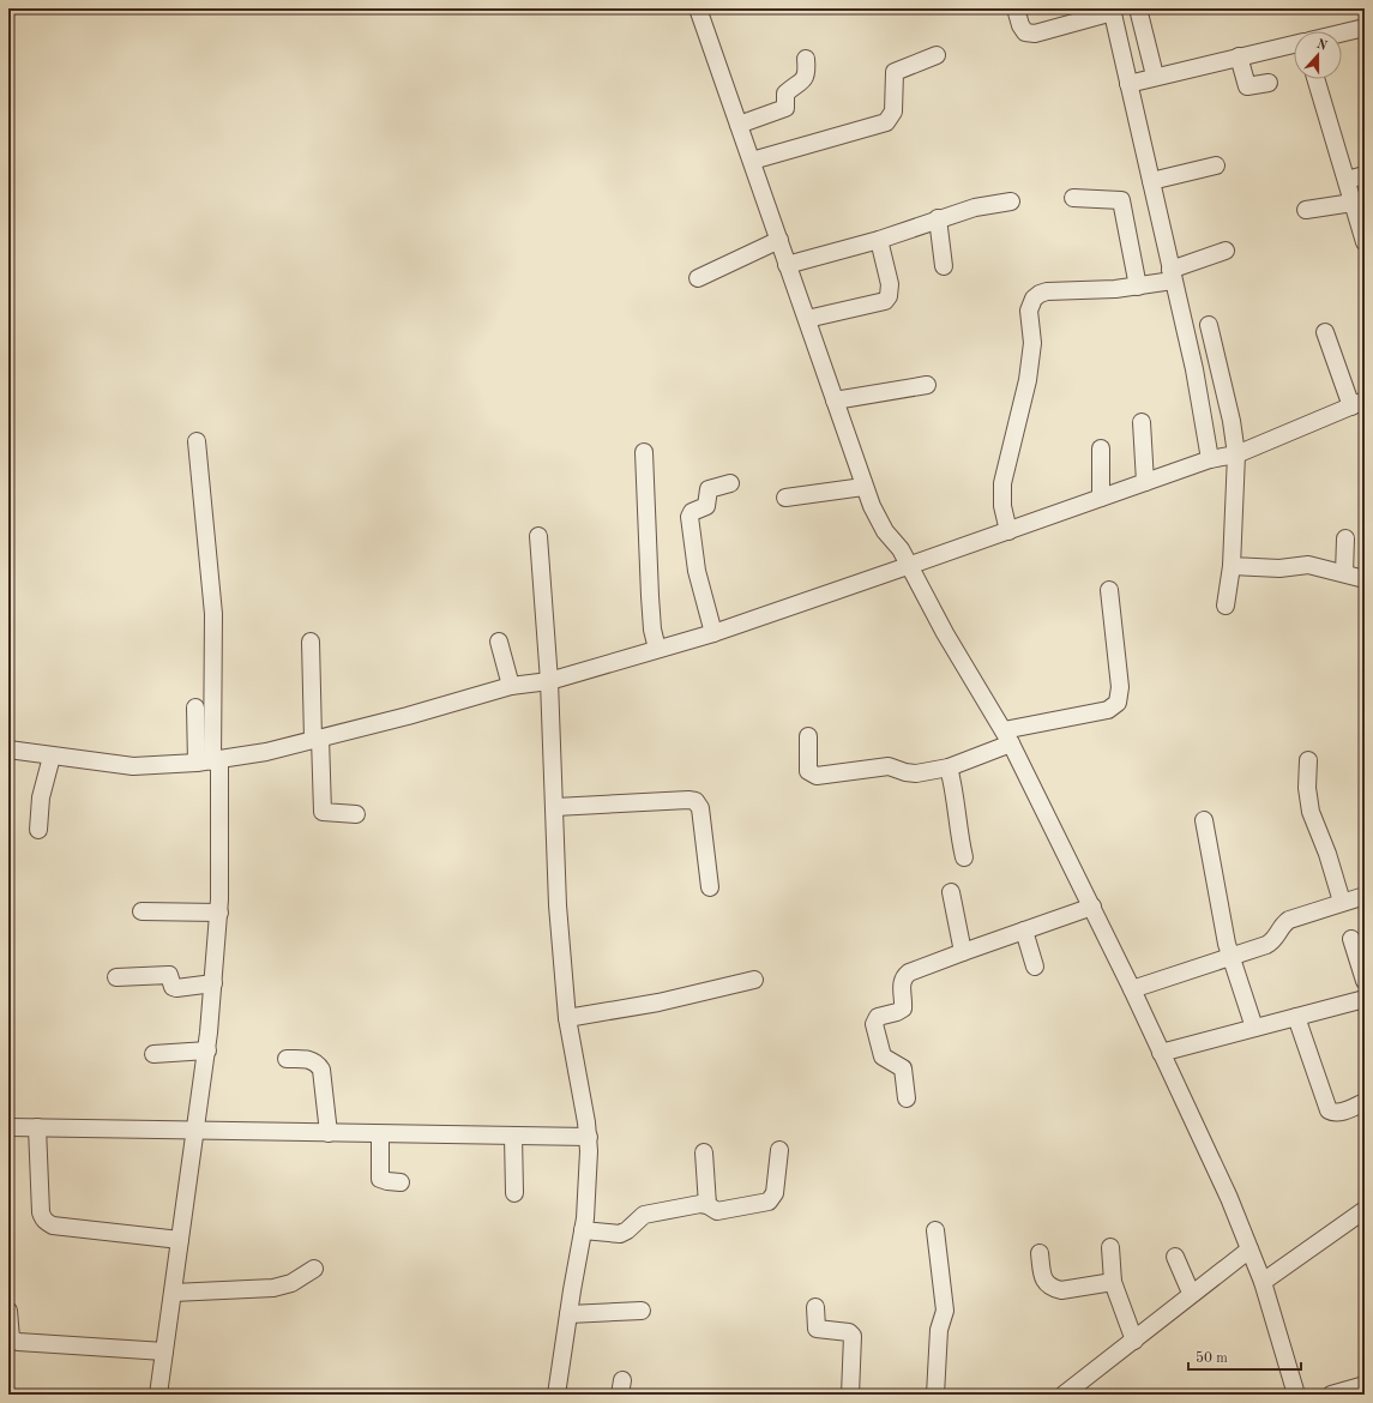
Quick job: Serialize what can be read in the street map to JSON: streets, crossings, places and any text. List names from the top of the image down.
{
  "scale_bar": "50 m",
  "north": "top"
}
